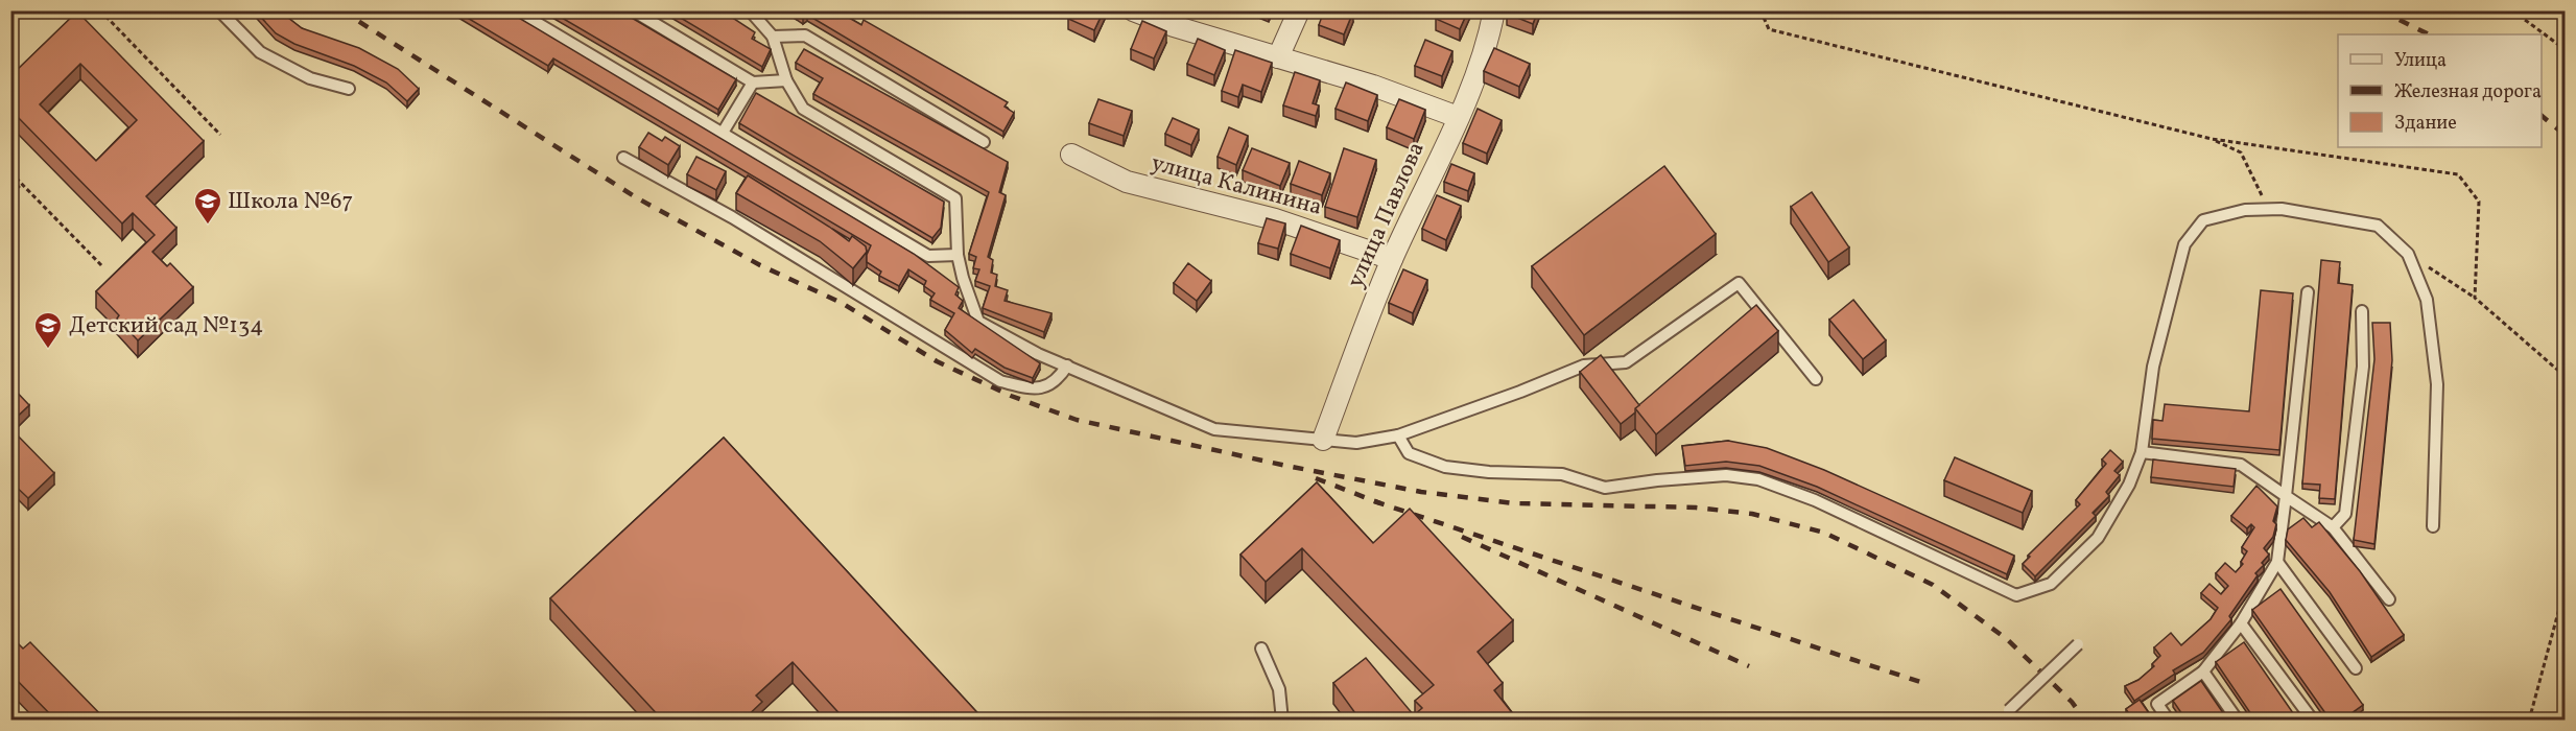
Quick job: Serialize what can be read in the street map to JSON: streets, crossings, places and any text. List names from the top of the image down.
{
  "streets": {
    "street": ["улица Калинина", "улица Павлова"]
  },
  "crossings": [
    ["улица Калинина", "улица Павлова"]
  ],
  "places": {
    "school or university": ["Школа №67", "Детский сад №134"]
  },
  "legend": ["Улица", "Железная дорога", "Здание"]
}
